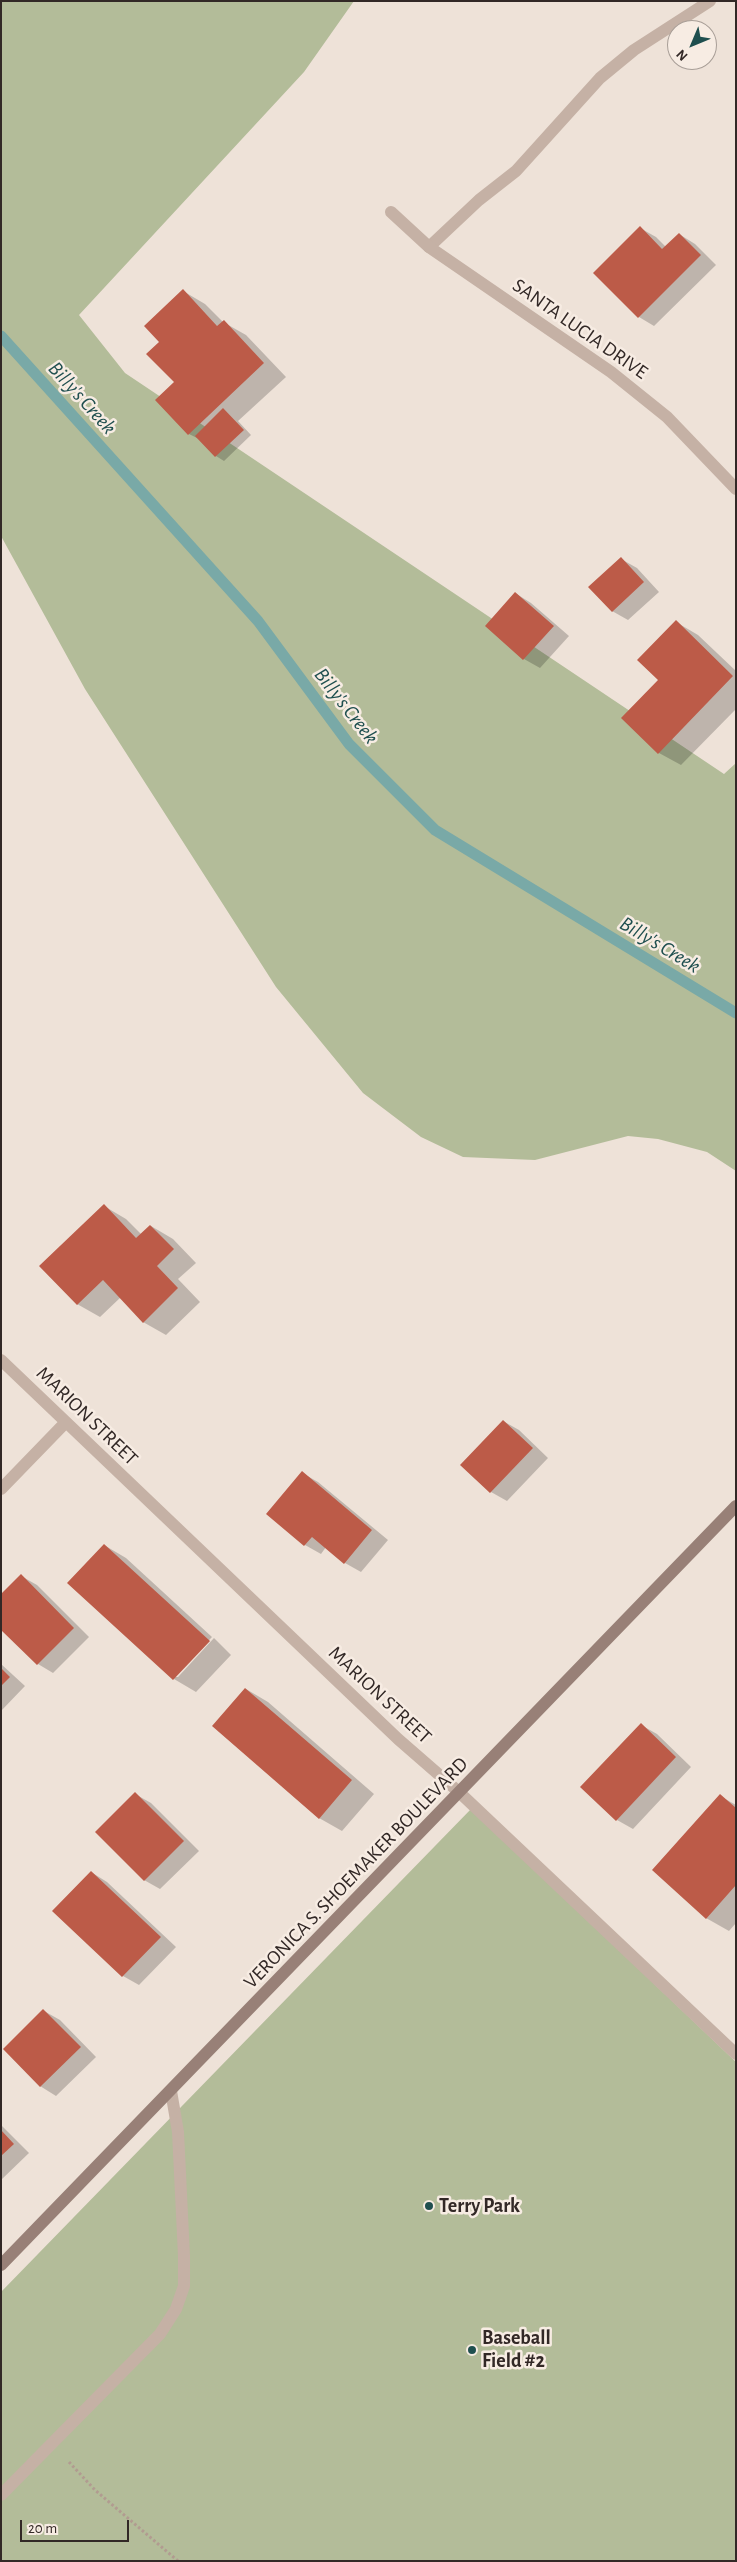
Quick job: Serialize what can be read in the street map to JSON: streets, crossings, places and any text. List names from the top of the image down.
{
  "streets": {
    "street": ["SANTA LUCIA DRIVE", "MARION STREET", "VERONICA S. SHOEMAKER BOULEVARD"]
  },
  "crossings": [
    ["MARION STREET", "VERONICA S. SHOEMAKER BOULEVARD"]
  ],
  "water": ["Billy's Creek"],
  "places": ["Terry Park", "Baseball Field #2"],
  "scale_bar": "20 m",
  "north": "bottom left"
}
